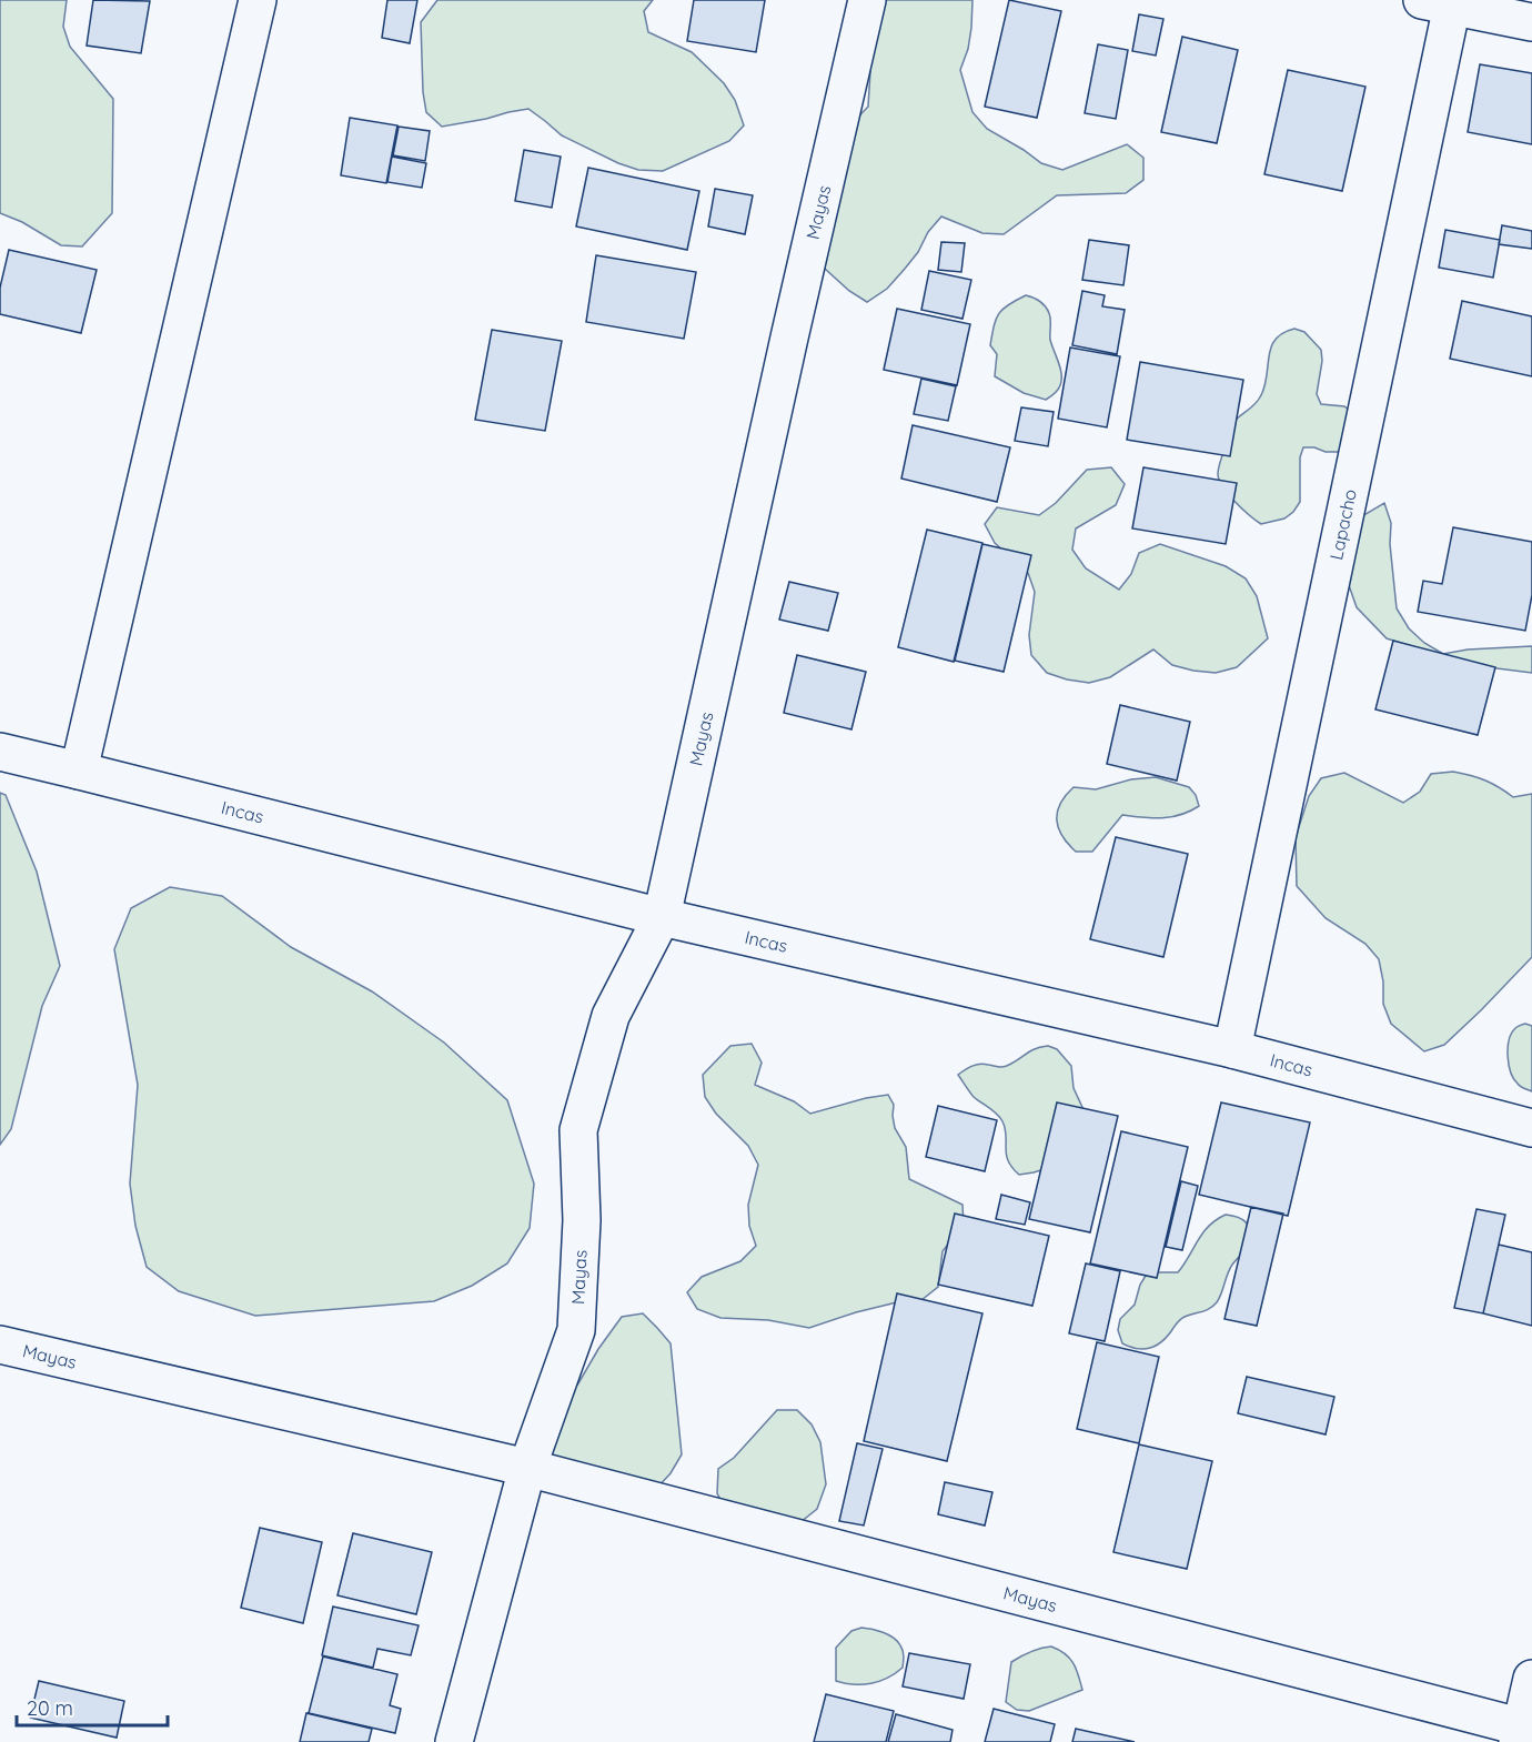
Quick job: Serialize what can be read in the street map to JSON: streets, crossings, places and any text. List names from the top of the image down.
{
  "streets": {
    "street": ["Mayas", "Lapacho", "Incas"]
  },
  "crossings": [
    ["Mayas", "Incas"],
    ["Lapacho", "Incas"]
  ],
  "scale_bar": "20 m"
}
